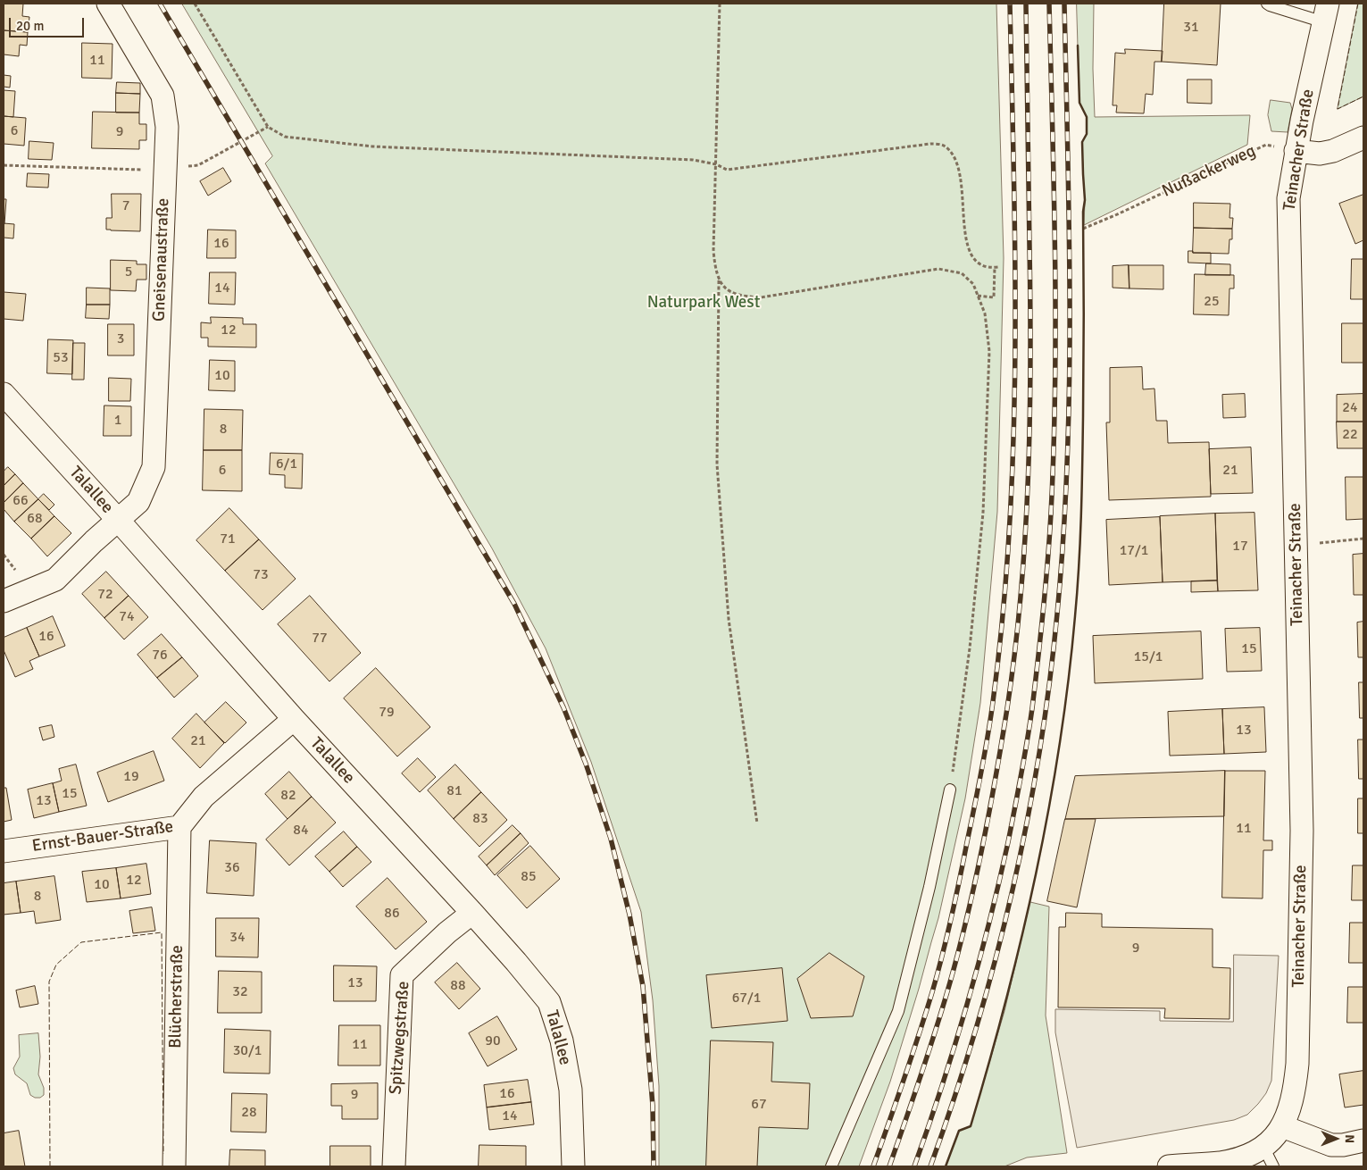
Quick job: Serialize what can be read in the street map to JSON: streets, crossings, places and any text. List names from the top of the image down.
{
  "streets": {
    "street": [
      "Teinacher Straße",
      "Gneisenaustraße",
      "Talallee",
      "Ernst-Bauer-Straße",
      "Blücherstraße",
      "Spitzwegstraße"
    ],
    "path": ["Nußackerweg"]
  },
  "crossings": [
    ["Teinacher Straße", "Nußackerweg"],
    ["Gneisenaustraße", "Talallee"],
    ["Talallee", "Ernst-Bauer-Straße"],
    ["Talallee", "Spitzwegstraße"],
    ["Ernst-Bauer-Straße", "Blücherstraße"]
  ],
  "parks": ["Naturpark West"],
  "house_numbers": [
    "31",
    "11",
    "6",
    "9",
    "7",
    "16",
    "5",
    "14",
    "25",
    "12",
    "3",
    "53",
    "10",
    "24",
    "1",
    "8",
    "22",
    "6/1",
    "6",
    "21",
    "66",
    "68",
    "71",
    "17",
    "17/1",
    "73",
    "72",
    "74",
    "16",
    "77",
    "15",
    "76",
    "15/1",
    "79",
    "13",
    "21",
    "19",
    "81",
    "15",
    "82",
    "13",
    "83",
    "11",
    "84",
    "36",
    "85",
    "12",
    "10",
    "8",
    "86",
    "34",
    "9",
    "13",
    "88",
    "32",
    "67/1",
    "90",
    "11",
    "30/1",
    "16",
    "9",
    "67",
    "28",
    "14"
  ],
  "scale_bar": "20 m",
  "north": "right"
}
